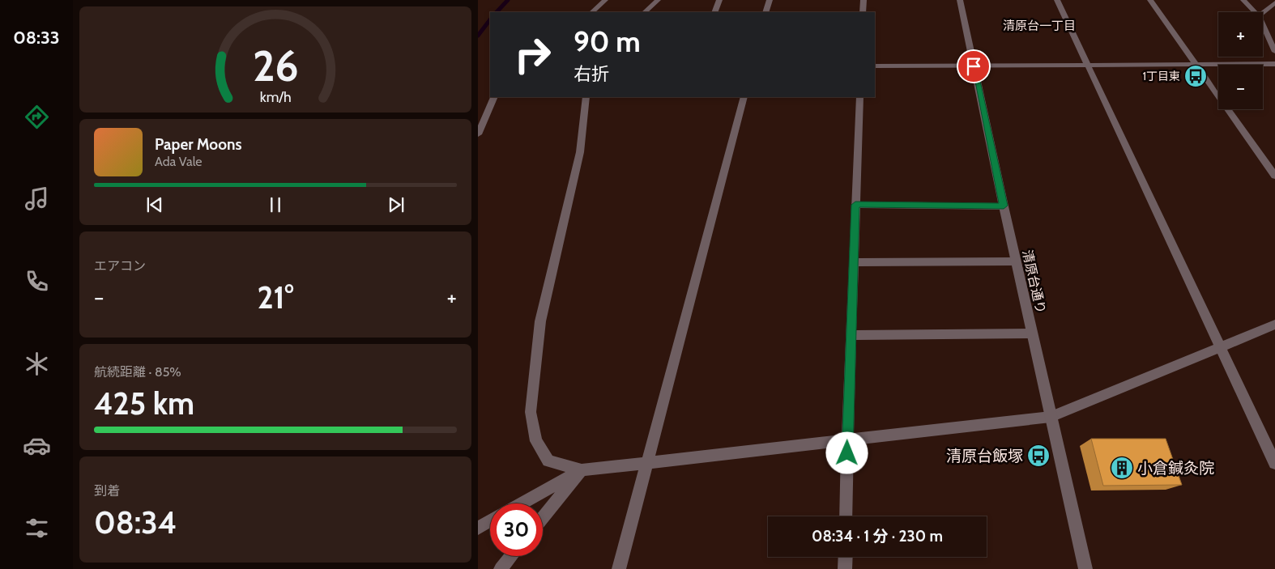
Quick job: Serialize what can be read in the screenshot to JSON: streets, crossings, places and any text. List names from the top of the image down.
{
  "streets": {
    "street": ["清原台通り"]
  },
  "districts": ["清原台一丁目"],
  "places": {
    "bus stop": ["1丁目東", "清原台飯塚"],
    "building": ["小倉鍼灸院"]
  },
  "page": {
    "tabs": "08:33",
    "map_buttons": ["+", "−"],
    "turn": ["90 m", "右折"],
    "song": ["Paper Moons", "Ada Vale"],
    "tile": [
      "エアコン",
      ["航続距離 · 85%", "425 km"],
      ["到着", "08:34"]
    ],
    "heat": ["−", "21°", "+"],
    "limit": "30",
    "trip": "08:34 · 1 分 · 230 m",
    "gauge": ["26", "km/h"]
  }
}
